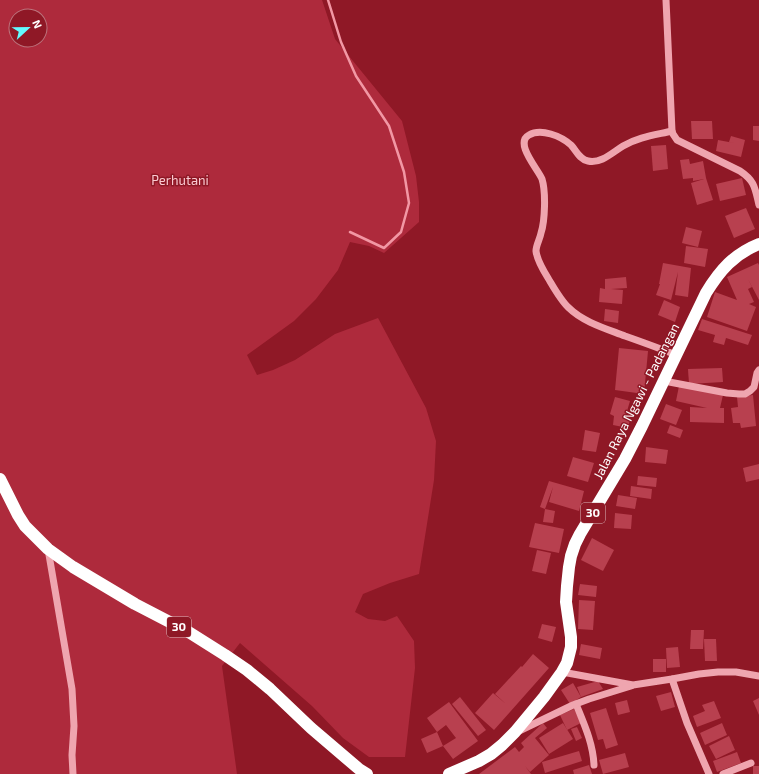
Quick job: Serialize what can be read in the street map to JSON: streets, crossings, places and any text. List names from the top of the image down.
{
  "streets": {
    "highway": ["Jalan Raya Ngawi - Padangan", "30"]
  },
  "parks": ["Perhutani"],
  "north": "right"
}
